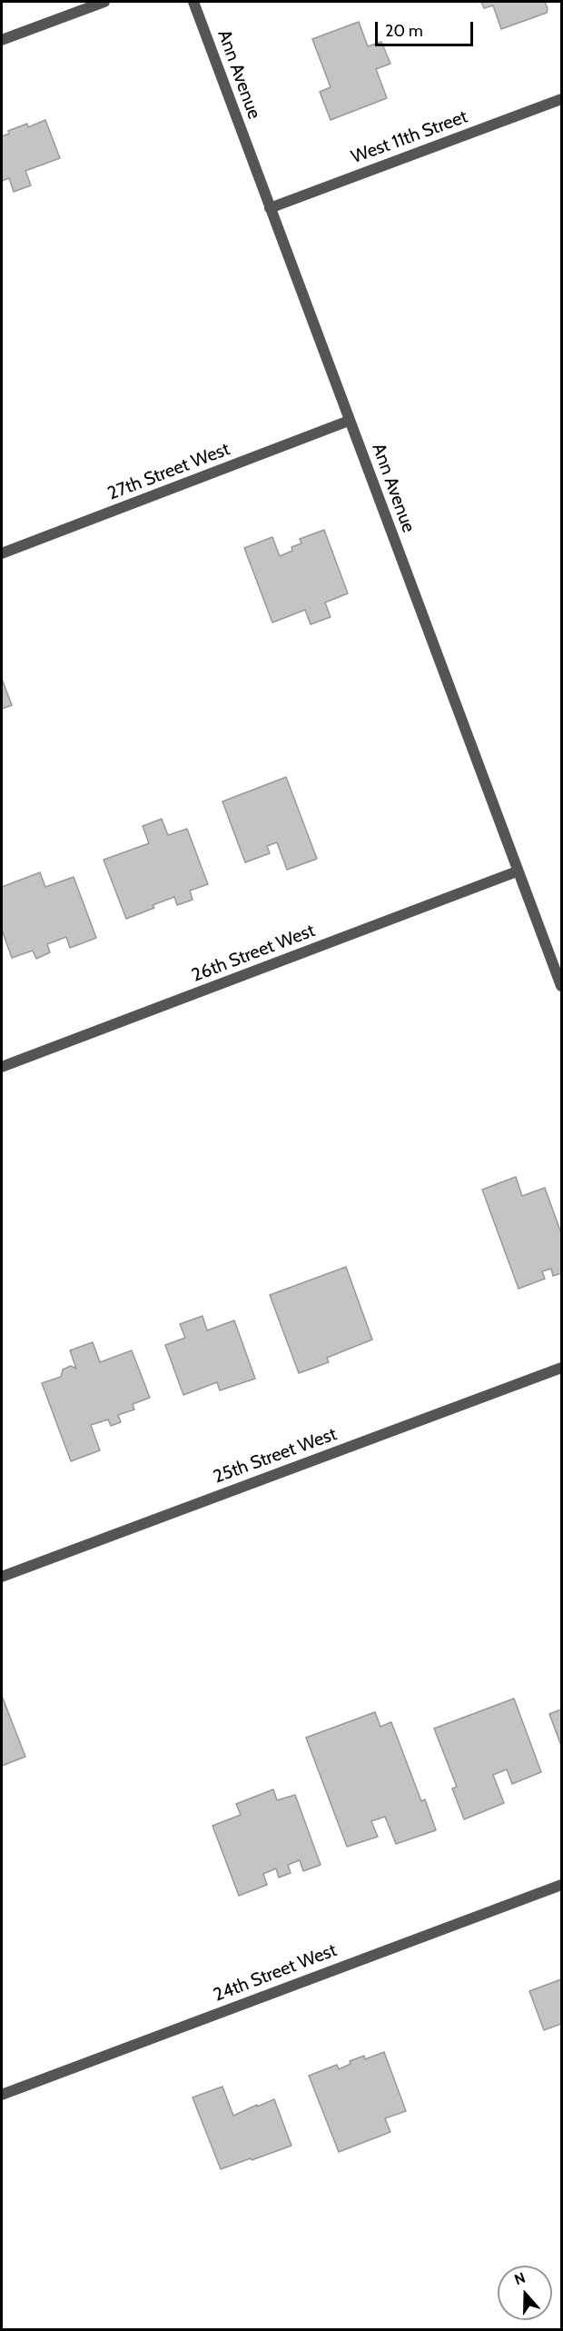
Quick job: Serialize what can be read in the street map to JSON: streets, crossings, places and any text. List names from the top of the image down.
{
  "streets": {
    "street": [
      "Ann Avenue",
      "West 11th Street",
      "27th Street West",
      "26th Street West",
      "25th Street West",
      "24th Street West"
    ]
  },
  "crossings": [
    ["Ann Avenue", "West 11th Street"],
    ["Ann Avenue", "27th Street West"],
    ["Ann Avenue", "26th Street West"]
  ],
  "scale_bar": "20 m",
  "north": "top"
}
